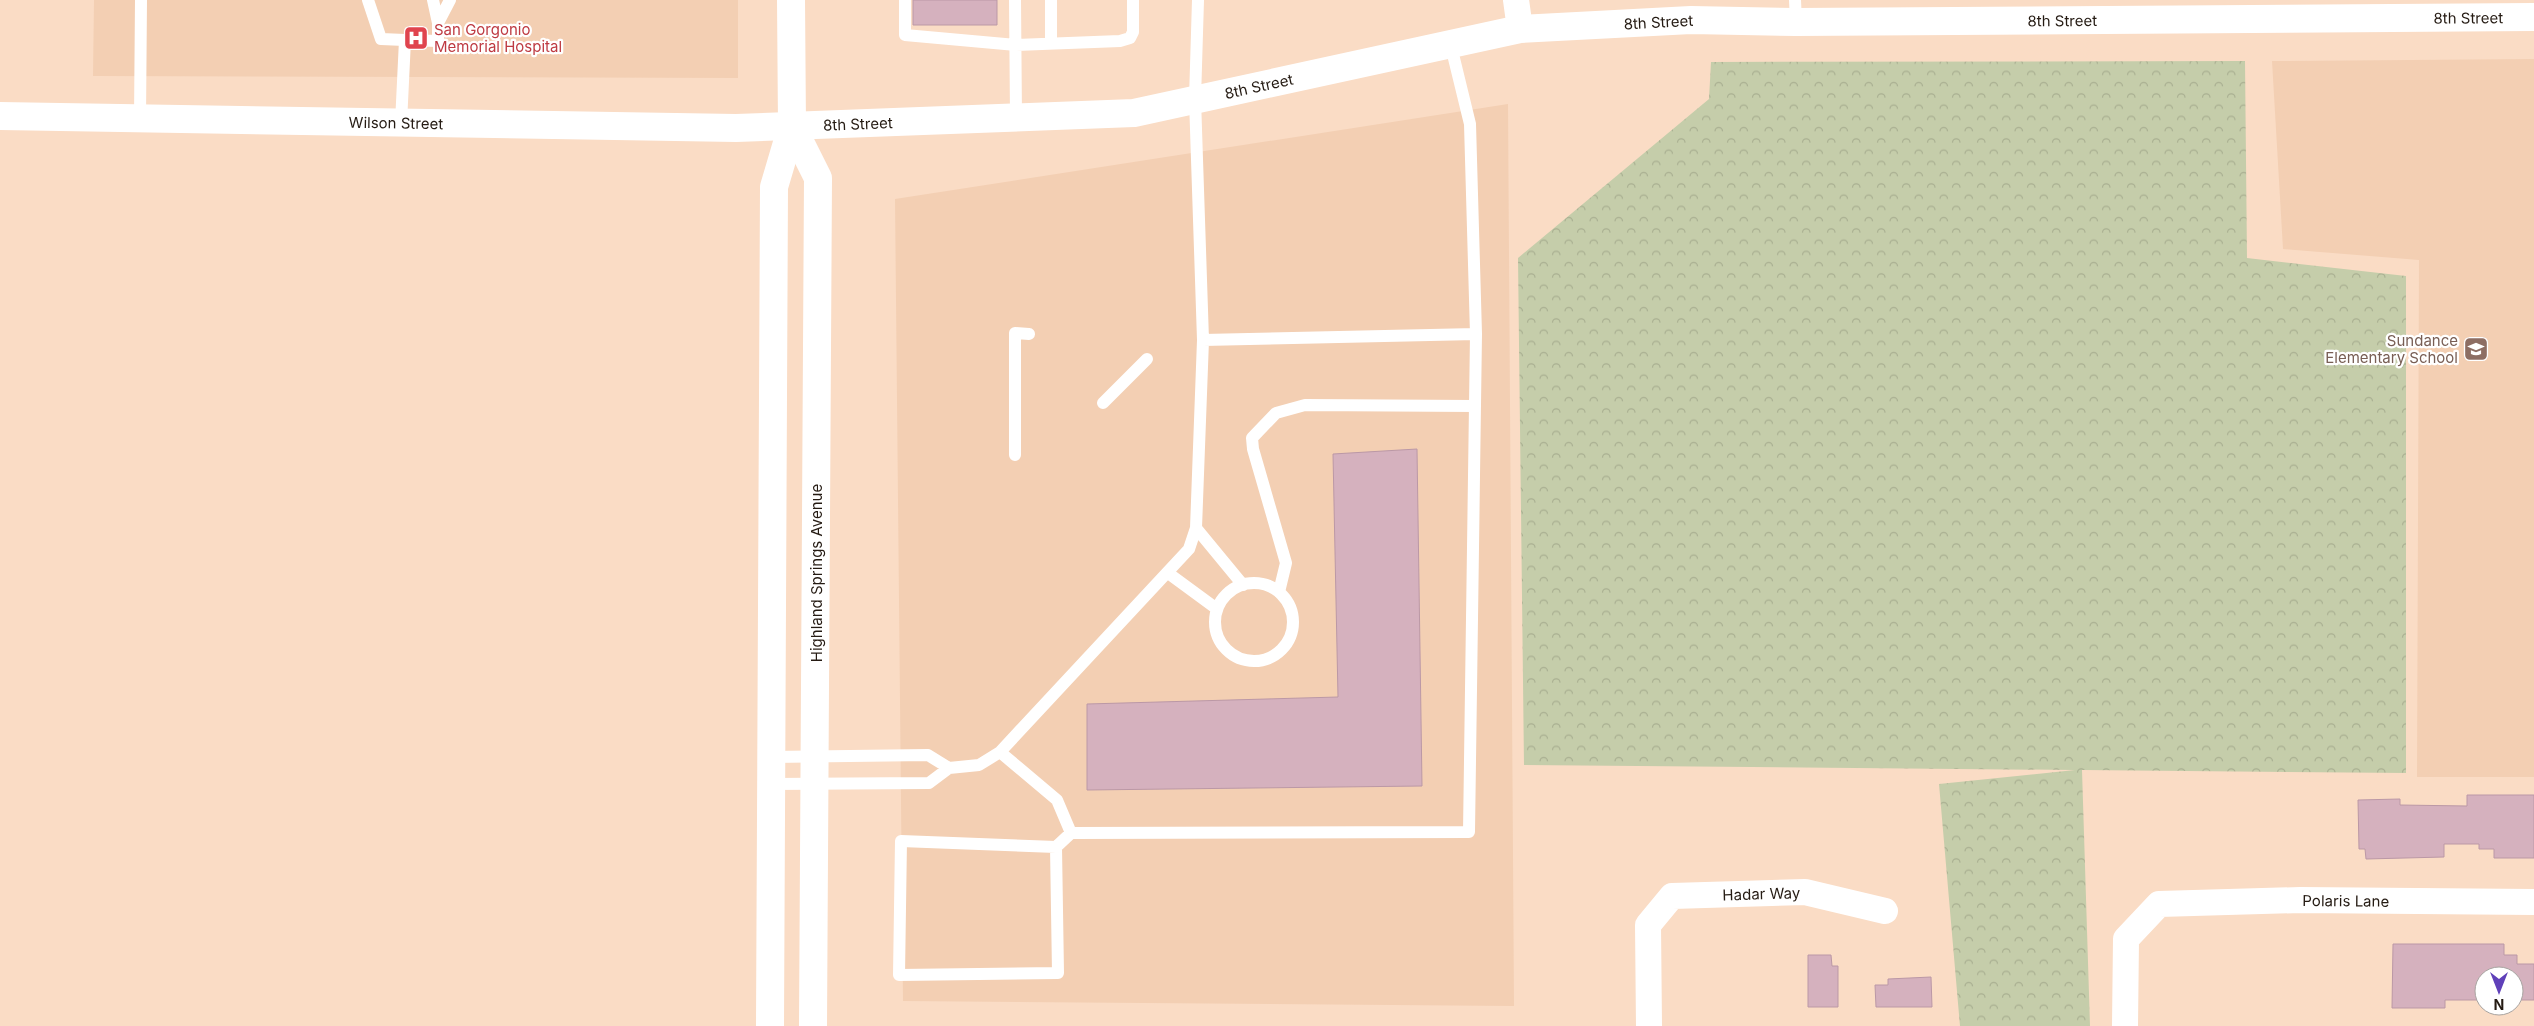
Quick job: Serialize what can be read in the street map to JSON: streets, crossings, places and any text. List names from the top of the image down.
{
  "streets": {
    "street": [
      "8th Street",
      "Wilson Street",
      "Highland Springs Avenue",
      "Hadar Way",
      "Polaris Lane"
    ]
  },
  "crossings": [
    ["8th Street", "Wilson Street"],
    ["8th Street", "Highland Springs Avenue"],
    ["Wilson Street", "Highland Springs Avenue"]
  ],
  "places": {
    "hospital": ["San Gorgonio Memorial Hospital"],
    "school or university": ["Sundance Elementary School"]
  },
  "north": "bottom"
}
